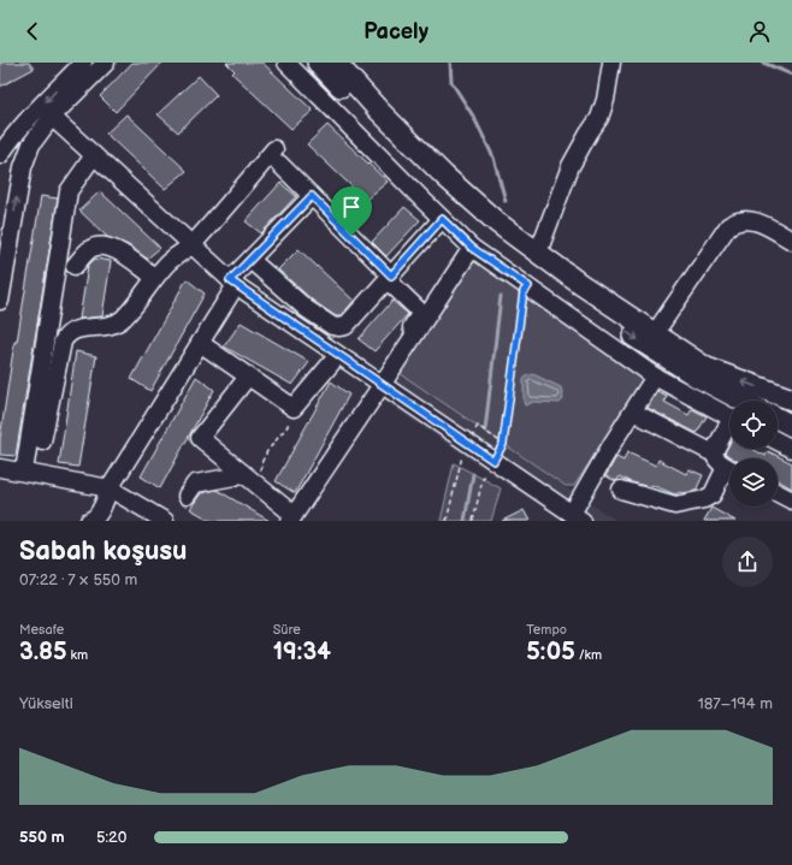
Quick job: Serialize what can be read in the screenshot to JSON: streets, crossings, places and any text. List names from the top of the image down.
{
  "page": {
    "header": "Pacely",
    "heading": ["Sabah koşusu", "07:22 · 7 × 550 m"],
    "stats": [
      ["Mesafe", "3.85 km"],
      ["Süre", "19:34"],
      ["Tempo", "5:05 /km"]
    ],
    "chart": ["Yükselti", "187–194 m"],
    "list": [
      {
        "name": "550 m",
        "note": "5:20"
      }
    ]
  }
}
